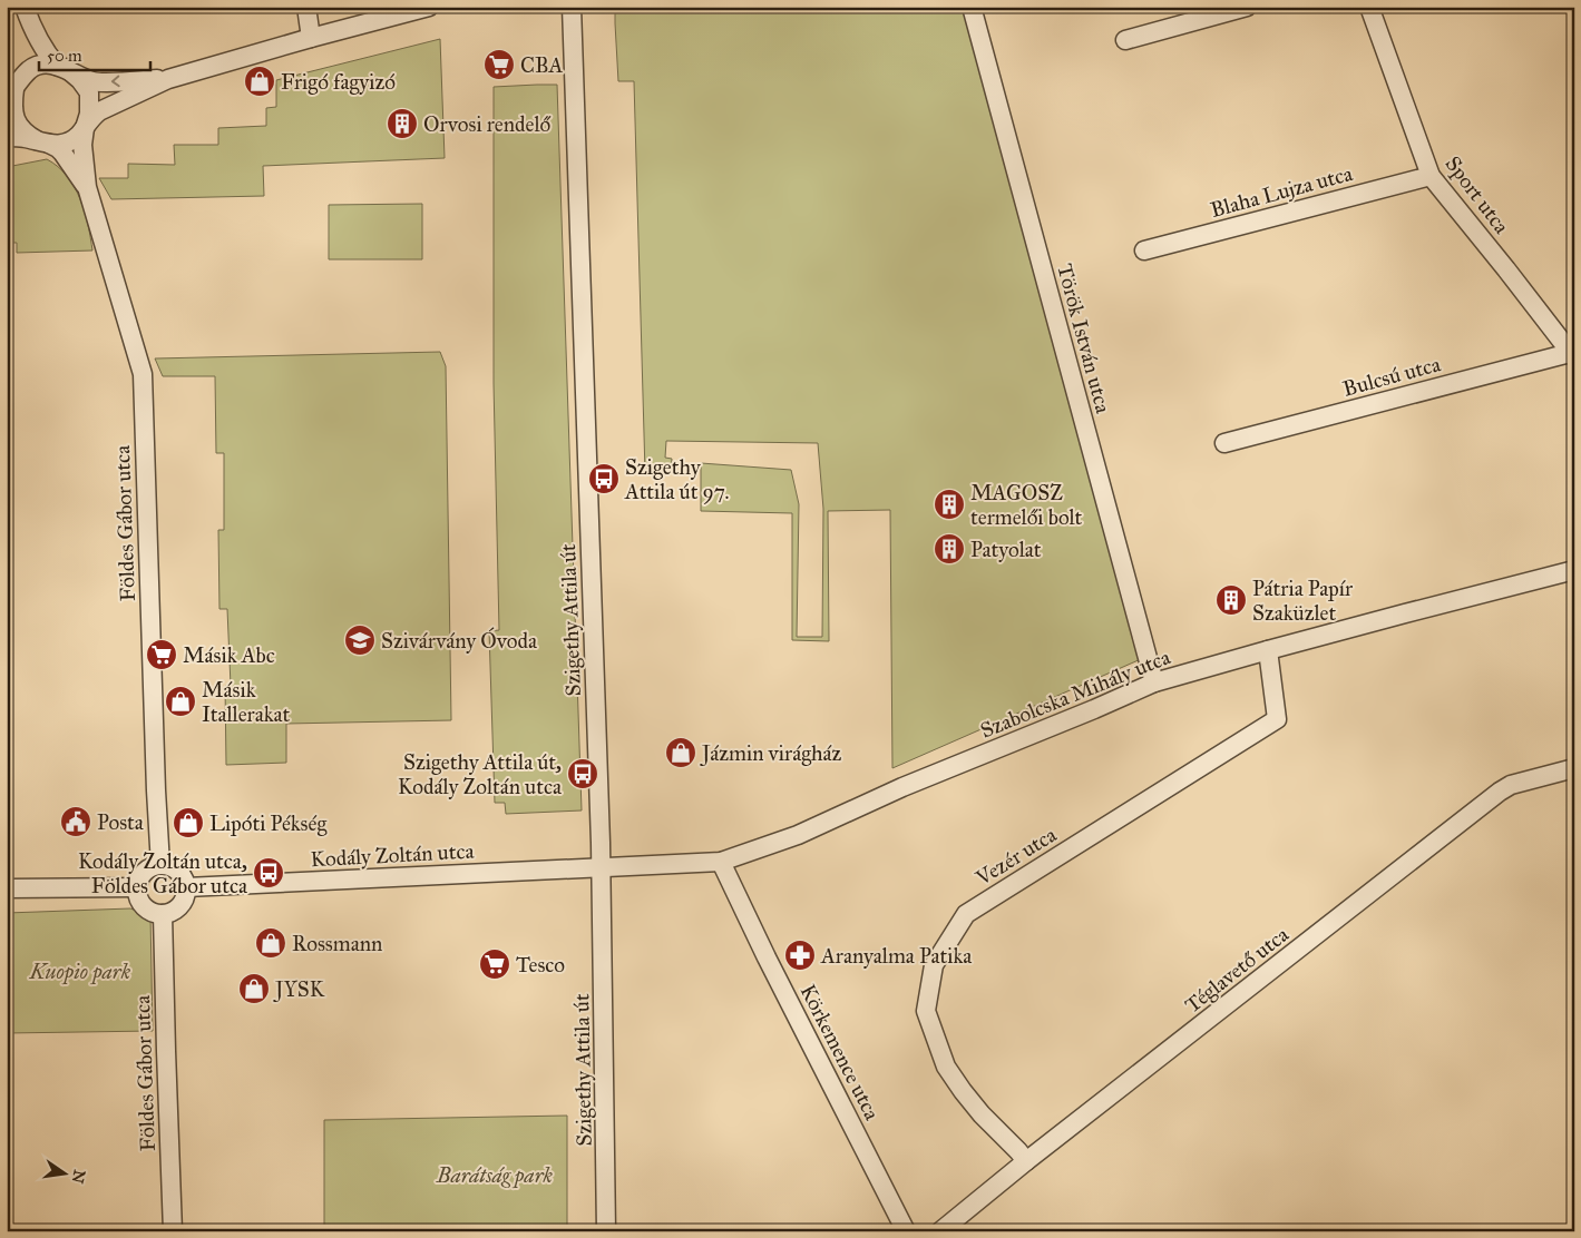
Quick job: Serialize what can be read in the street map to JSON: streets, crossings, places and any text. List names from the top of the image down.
{
  "streets": {
    "street": [
      "Blaha Lujza utca",
      "Sport utca",
      "Török István utca",
      "Bulcsú utca",
      "Földes Gábor utca",
      "Szigethy Attila út",
      "Szabolcska Mihály utca",
      "Kodály Zoltán utca",
      "Vezér utca",
      "Téglavető utca",
      "Körkemence utca"
    ]
  },
  "crossings": [
    ["Blaha Lujza utca", "Sport utca"],
    ["Sport utca", "Bulcsú utca"],
    ["Török István utca", "Szabolcska Mihály utca"],
    ["Földes Gábor utca", "Kodály Zoltán utca"],
    ["Szigethy Attila út", "Szabolcska Mihály utca"],
    ["Szigethy Attila út", "Kodály Zoltán utca"],
    ["Szabolcska Mihály utca", "Kodály Zoltán utca"],
    ["Szabolcska Mihály utca", "Vezér utca"],
    ["Szabolcska Mihály utca", "Körkemence utca"],
    ["Vezér utca", "Téglavető utca"]
  ],
  "parks": ["Kuopio park", "Barátság park"],
  "places": {
    "supermarket": ["CBA", "Másik Abc", "Tesco"],
    "shop": [
      "Frigó fagyizó",
      "Másik Itallerakat",
      "Jázmin virágház",
      "Lipóti Pékség",
      "Rossmann",
      "JYSK"
    ],
    "building": [
      "Orvosi rendelő",
      "MAGOSZ termelői bolt",
      "Patyolat",
      "Pátria Papír Szaküzlet"
    ],
    "bus stop": ["Szigethy Attila út 97.", "Szigethy Attila út, Kodály Zoltán utca", "Kodály Zoltán utca, Földes Gábor utca"],
    "school or university": ["Szivárvány Óvoda"],
    "public building": ["Posta"],
    "pharmacy": ["Aranyalma Patika"]
  },
  "scale_bar": "50 m",
  "north": "right"
}
